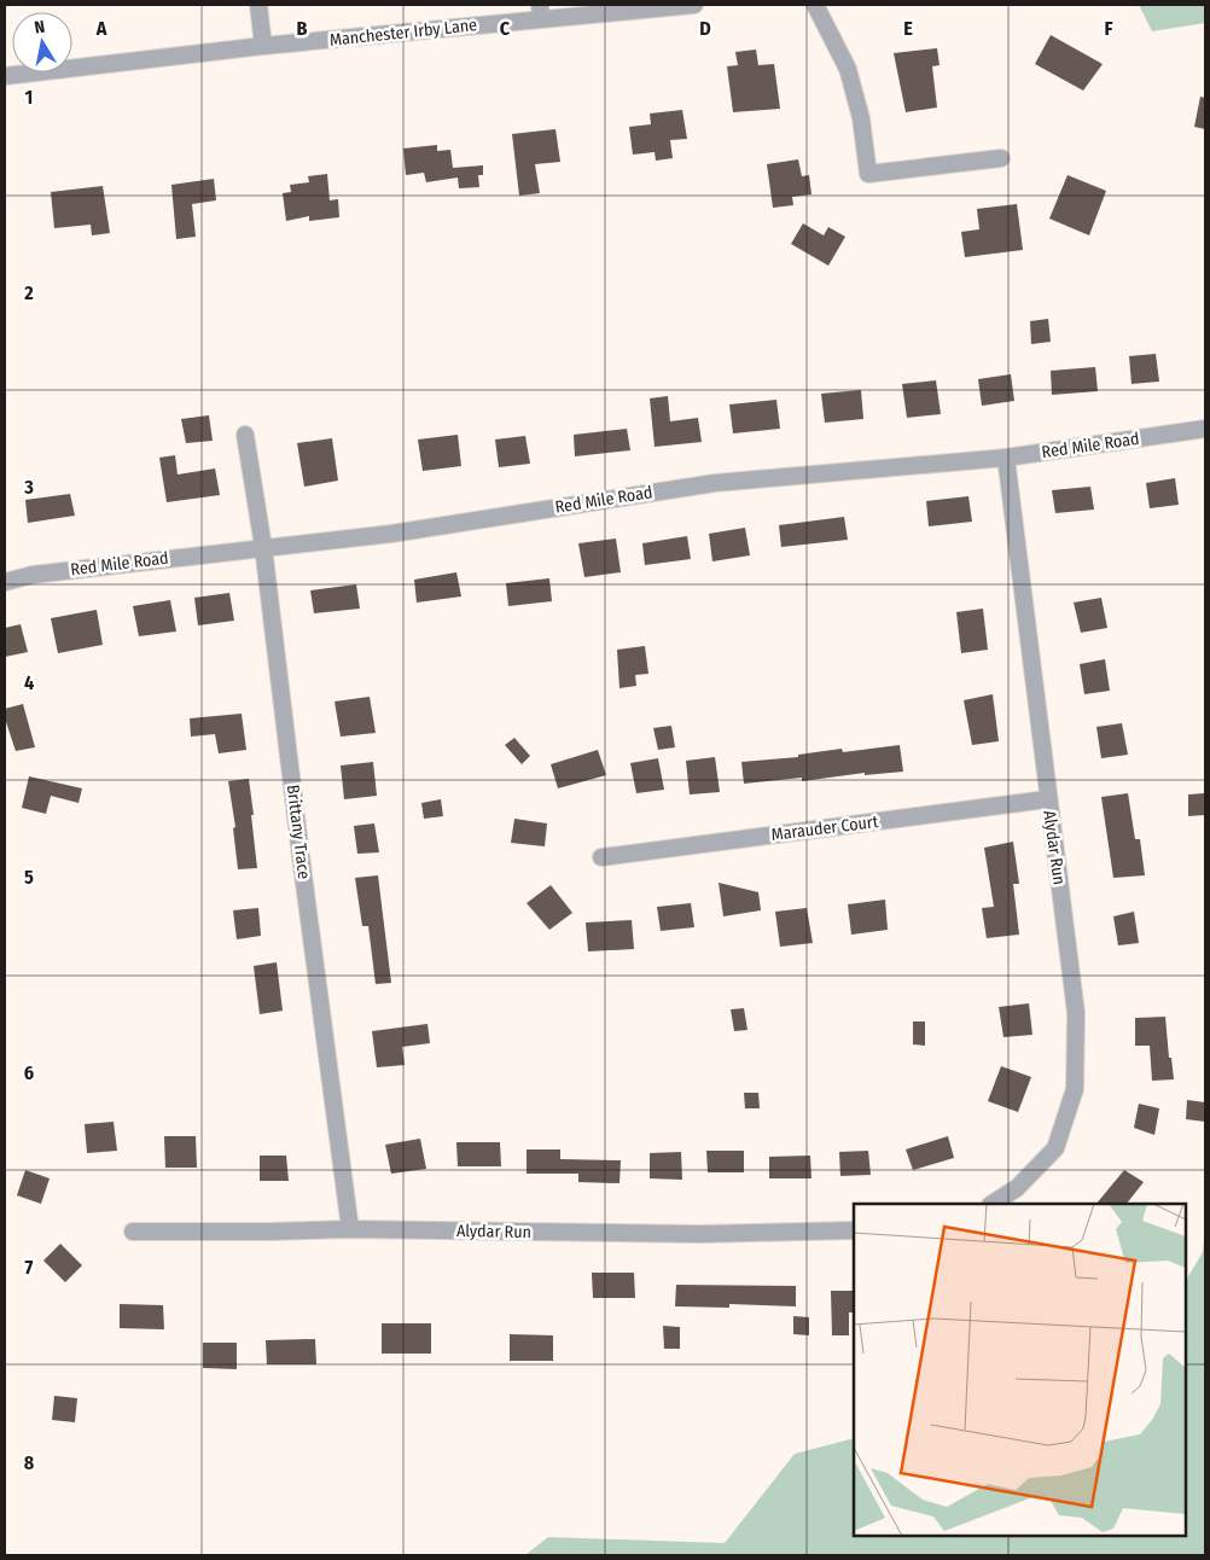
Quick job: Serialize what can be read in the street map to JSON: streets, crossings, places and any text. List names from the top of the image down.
{
  "streets": {
    "street": [
      "Manchester Irby Lane",
      "Red Mile Road",
      "Marauder Court",
      "Brittany Trace",
      "Alydar Run"
    ]
  },
  "crossings": [
    ["Red Mile Road", "Brittany Trace"],
    ["Red Mile Road", "Alydar Run"],
    ["Marauder Court", "Alydar Run"],
    ["Brittany Trace", "Alydar Run"]
  ],
  "north": "top",
  "grid": {
    "columns": [
      "A",
      "B",
      "C",
      "D",
      "E",
      "F"
    ],
    "rows": [
      "1",
      "2",
      "3",
      "4",
      "5",
      "6",
      "7",
      "8"
    ]
  }
}
